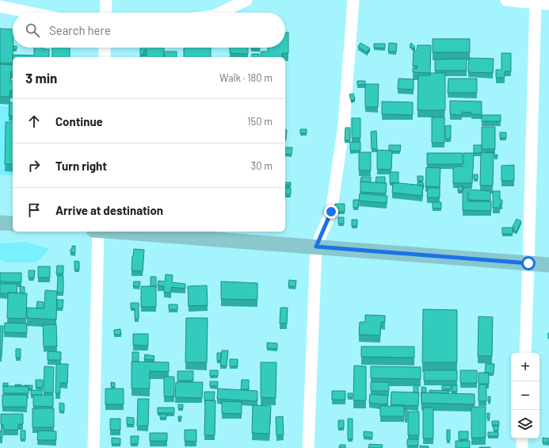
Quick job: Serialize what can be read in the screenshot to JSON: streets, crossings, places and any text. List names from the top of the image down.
{
  "page": {
    "search": "Search here",
    "heading": ["3 min", "Walk · 180 m"],
    "list": [
      ["Continue", "150 m"],
      ["Turn right", "30 m"],
      "Arrive at destination"
    ],
    "map_buttons": ["+", "−"]
  }
}
